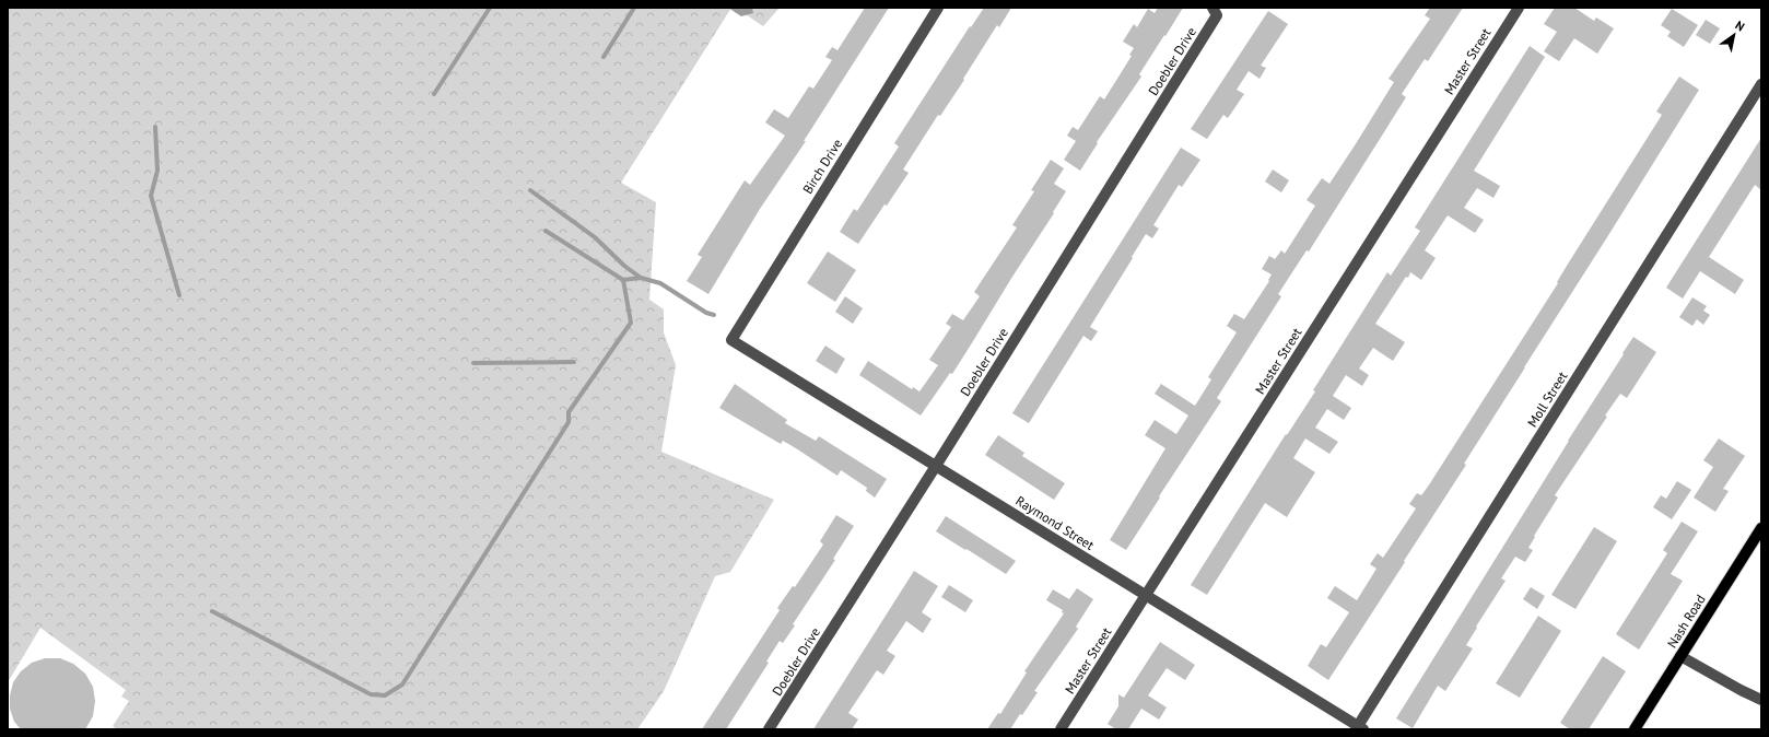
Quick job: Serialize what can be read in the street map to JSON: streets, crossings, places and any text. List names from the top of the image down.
{
  "streets": {
    "main road": ["Nash Road"],
    "street": [
      "Doebler Drive",
      "Master Street",
      "Birch Drive",
      "Moll Street",
      "Raymond Street"
    ]
  },
  "crossings": [
    ["Doebler Drive", "Raymond Street"],
    ["Master Street", "Raymond Street"],
    ["Birch Drive", "Raymond Street"],
    ["Moll Street", "Raymond Street"]
  ],
  "north": "top right"
}
